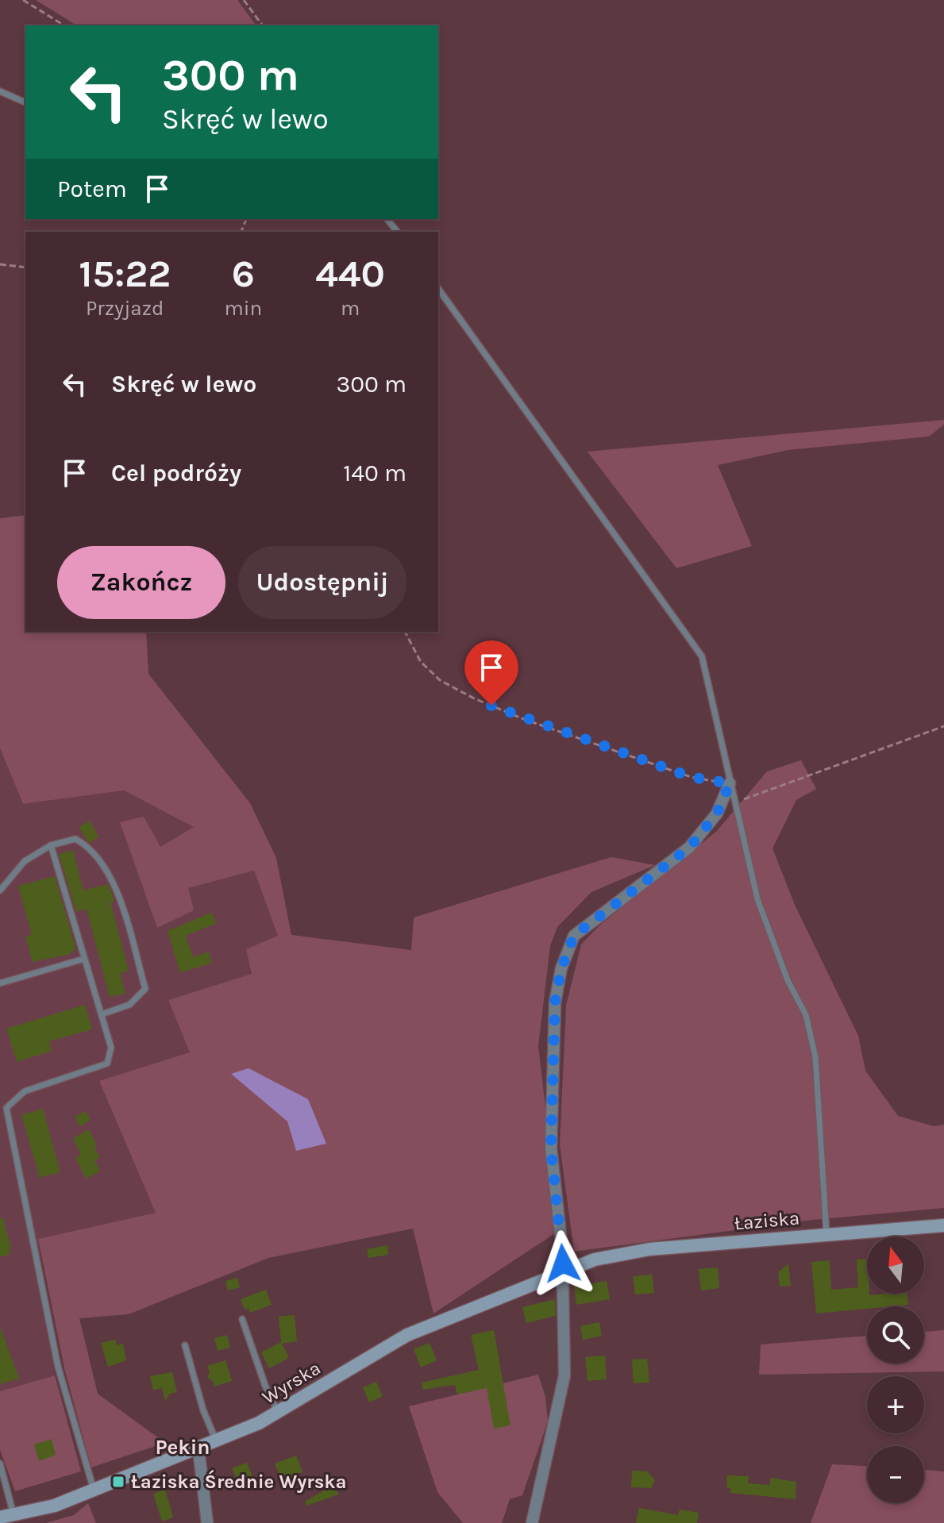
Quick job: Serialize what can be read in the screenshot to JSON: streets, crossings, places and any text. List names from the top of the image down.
{
  "streets": {
    "street": ["Łaziska", "Wyrska"]
  },
  "crossings": [
    ["Łaziska", "Wyrska"]
  ],
  "districts": ["Pekin"],
  "places": {
    "transit": ["Łaziska Średnie Wyrska"]
  },
  "north": "top",
  "page": {
    "turn": ["300 m", "Skręć w lewo"],
    "then": "Potem",
    "eta": [
      "15:22",
      "Przyjazd",
      "6",
      "min",
      "440",
      "m"
    ],
    "list": [
      {
        "name": "Skręć w lewo",
        "value": "300 m"
      },
      {
        "name": "Cel podróży",
        "value": "140 m"
      }
    ],
    "buttons": ["Zakończ", "Udostępnij"],
    "map_buttons": ["+", "−"]
  }
}
